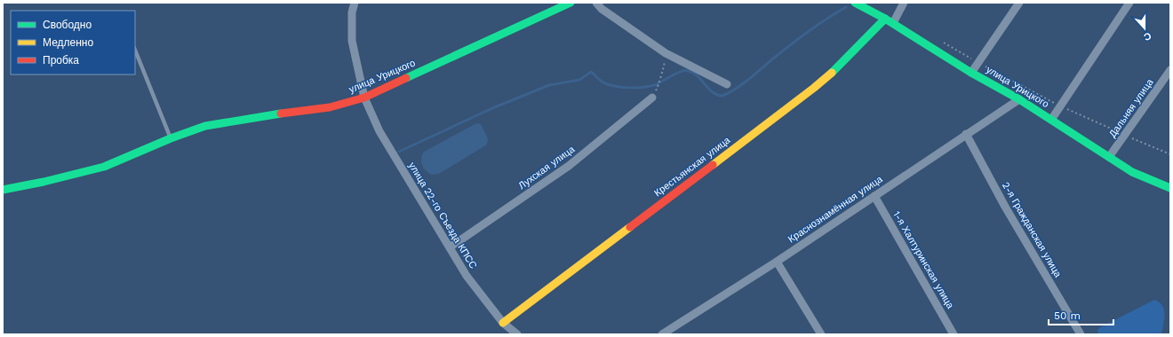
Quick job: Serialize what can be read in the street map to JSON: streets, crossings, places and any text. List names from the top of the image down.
{
  "streets": {
    "main road": ["улица Урицкого", "Крестьянская улица"],
    "street": [
      "Дальняя улица",
      "Лухская улица",
      "Краснознамённая улица",
      "улица 22-го Съезда КПСС",
      "2-я Гражданская улица",
      "1-я Халтуринская улица"
    ]
  },
  "crossings": [
    ["улица Урицкого", "Дальняя улица"],
    ["улица Урицкого", "Крестьянская улица"],
    ["улица Урицкого", "Краснознамённая улица"],
    ["улица Урицкого", "улица 22-го Съезда КПСС"],
    ["Крестьянская улица", "улица 22-го Съезда КПСС"],
    ["Лухская улица", "улица 22-го Съезда КПСС"],
    ["Краснознамённая улица", "2-я Гражданская улица"],
    ["Краснознамённая улица", "1-я Халтуринская улица"]
  ],
  "legend": ["Свободно", "Медленно", "Пробка"],
  "scale_bar": "50 m",
  "north": "bottom"
}
